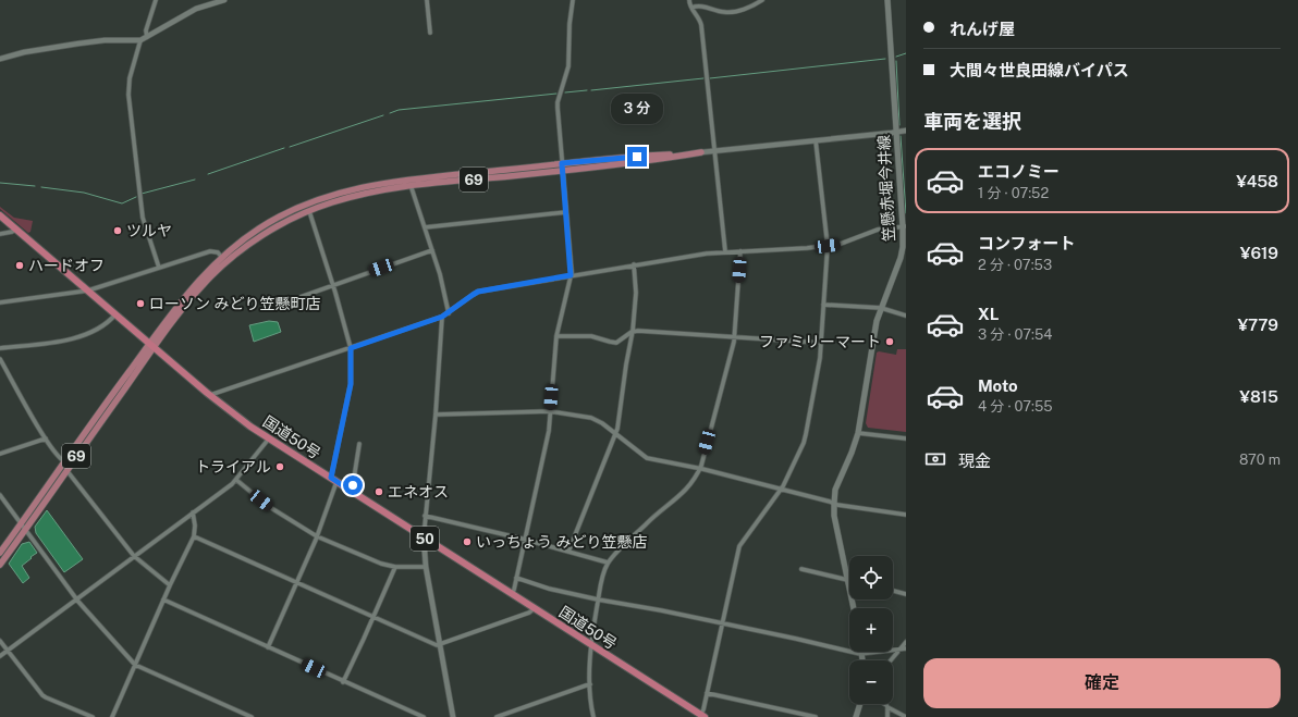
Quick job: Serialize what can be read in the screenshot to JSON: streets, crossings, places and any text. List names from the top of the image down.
{
  "streets": {
    "highway": ["国道50号", "50"],
    "main road": ["69", "笠懸赤堀今井線"]
  },
  "crossings": [
    ["69", "国道50号"]
  ],
  "places": [
    "ツルヤ",
    "ハードオフ",
    "ローソン みどり笠懸町店",
    "ファミリーマート",
    "トライアル",
    "エネオス",
    "いっちょう みどり笠懸店"
  ],
  "page": {
    "banner": ["れんげ屋", "大間々世良田線バイパス"],
    "bubble": "3 分",
    "heading": "車両を選択",
    "list": [
      {
        "name": "エコノミー",
        "note": "1 分 · 07:52",
        "value": "¥458"
      },
      {
        "name": "コンフォート",
        "note": "2 分 · 07:53",
        "value": "¥619"
      },
      {
        "name": "XL",
        "note": "3 分 · 07:54",
        "value": "¥779"
      },
      {
        "name": "Moto",
        "note": "4 分 · 07:55",
        "value": "¥815"
      }
    ],
    "pay": ["現金", "870 m"],
    "map_buttons": ["+", "−"],
    "buttons": "確定"
  }
}
